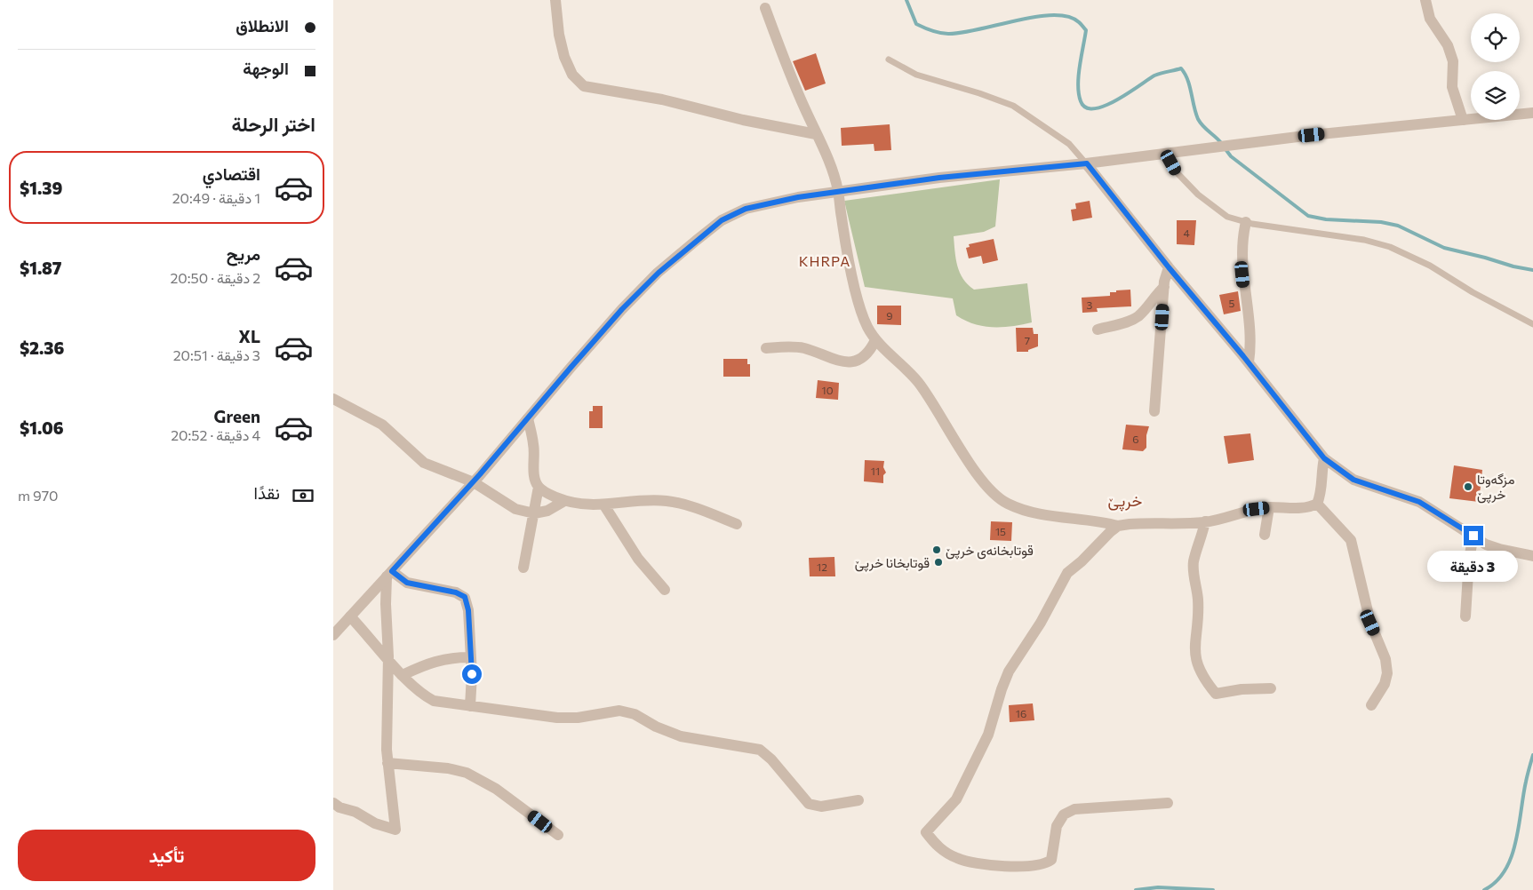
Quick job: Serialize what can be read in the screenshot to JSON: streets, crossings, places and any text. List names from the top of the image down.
{
  "districts": ["KHRPA", "خرپێ"],
  "places": ["مزگەوتا خرپێ", "قوتابخانەی خرپێ", "قوتابخانا خرپێ"],
  "house_numbers": [
    "4",
    "5",
    "3",
    "9",
    "7",
    "10",
    "6",
    "11",
    "15",
    "12",
    "16"
  ],
  "page": {
    "banner": ["الانطلاق", "الوجهة"],
    "heading": "اختر الرحلة",
    "list": [
      {
        "name": "اقتصادي",
        "note": "1 دقيقة · 20:49",
        "value": "$1.39"
      },
      {
        "name": "مريح",
        "note": "2 دقيقة · 20:50",
        "value": "$1.87"
      },
      {
        "name": "XL",
        "note": "3 دقيقة · 20:51",
        "value": "$2.36"
      },
      {
        "name": "Green",
        "note": "4 دقيقة · 20:52",
        "value": "$1.06"
      }
    ],
    "pay": ["نقدًا", "970 m"],
    "bubble": "3 دقيقة",
    "buttons": "تأكيد"
  }
}
